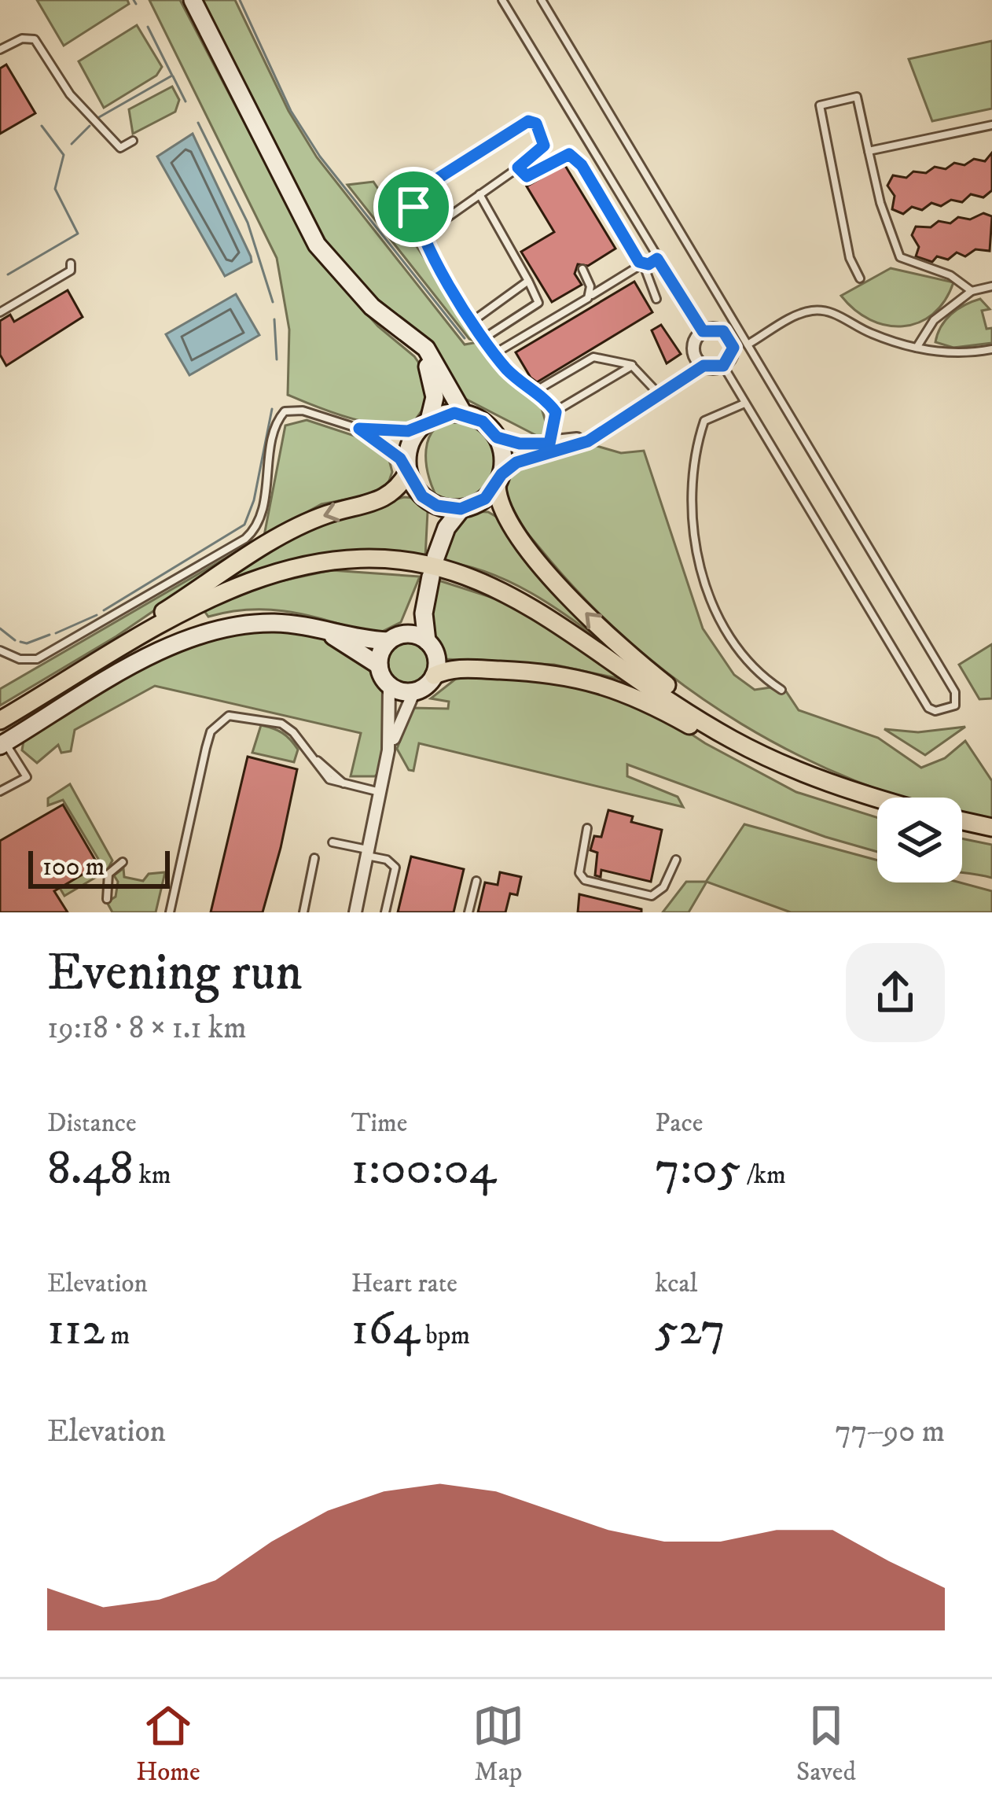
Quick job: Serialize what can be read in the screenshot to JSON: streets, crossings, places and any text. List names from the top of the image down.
{
  "scale_bar": "100 m",
  "page": {
    "scale": "100 m",
    "heading": ["Evening run", "19:18 · 8 × 1.1 km"],
    "stats": [
      ["Distance", "8.48 km"],
      ["Time", "1:00:04"],
      ["Pace", "7:05 /km"],
      ["Elevation", "112 m"],
      ["Heart rate", "164 bpm"],
      ["kcal", "527"]
    ],
    "chart": ["Elevation", "77–90 m"],
    "tabs": ["Home", "Map", "Saved"]
  }
}
